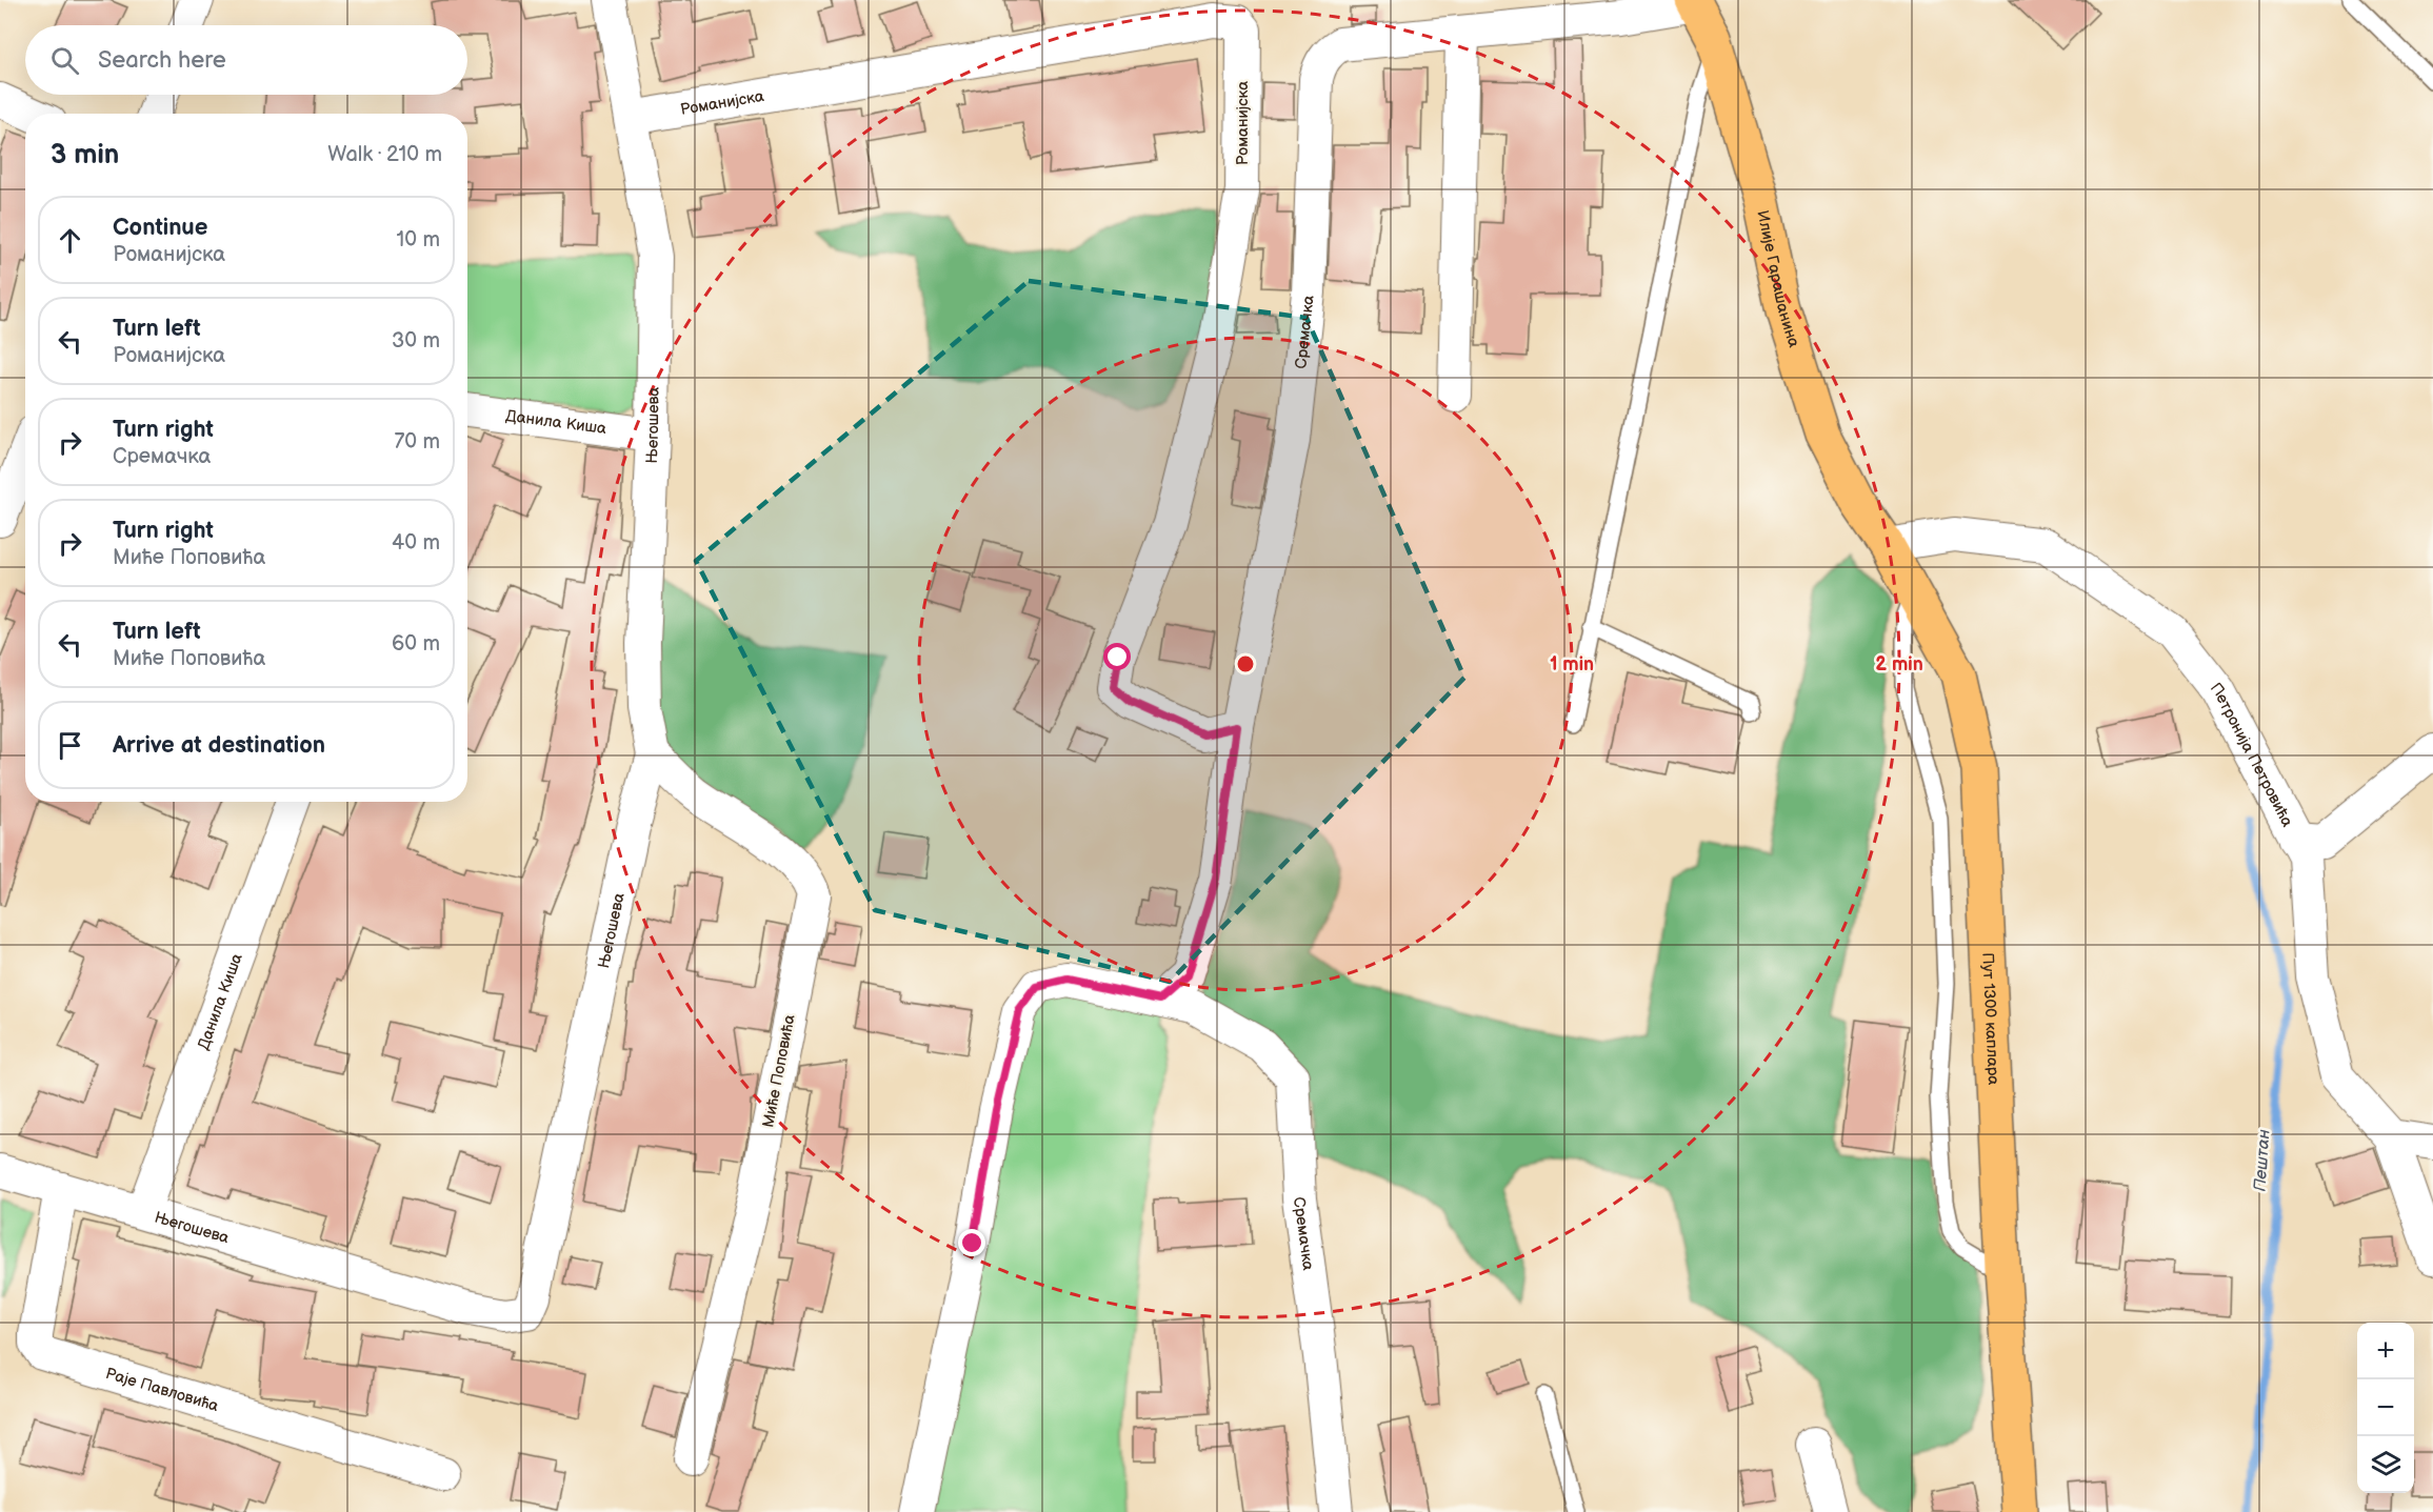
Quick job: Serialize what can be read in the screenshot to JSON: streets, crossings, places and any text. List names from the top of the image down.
{
  "streets": {
    "main road": ["Илије Гарашанина", "Пут 1300 каплара"],
    "street": [
      "Романијска",
      "Сремачка",
      "Данила Киша",
      "Његошева",
      "Петронија Петровића",
      "Миће Поповића",
      "Раје Павловића"
    ]
  },
  "crossings": [
    ["Романијска", "Сремачка"],
    ["Романијска", "Његошева"],
    ["Илије Гарашанина", "Сремачка"],
    ["Илије Гарашанина", "Петронија Петровића"],
    ["Илије Гарашанина", "Пут 1300 каплара"],
    ["Данила Киша", "Његошева"],
    ["Његошева", "Миће Поповића"],
    ["Његошева", "Раје Павловића"],
    ["Петронија Петровића", "Пут 1300 каплара"]
  ],
  "water": ["Пештан"],
  "page": {
    "search": "Search here",
    "heading": ["3 min", "Walk · 210 m"],
    "list": [
      ["Continue", "Романијска", "10 m"],
      ["Turn left", "Романијска", "30 m"],
      ["Turn right", "Сремачка", "70 m"],
      ["Turn right", "Миће Поповића", "40 m"],
      ["Turn left", "Миће Поповића", "60 m"],
      "Arrive at destination"
    ],
    "map_buttons": ["+", "−"]
  },
  "rings": ["1 min", "2 min"]
}
